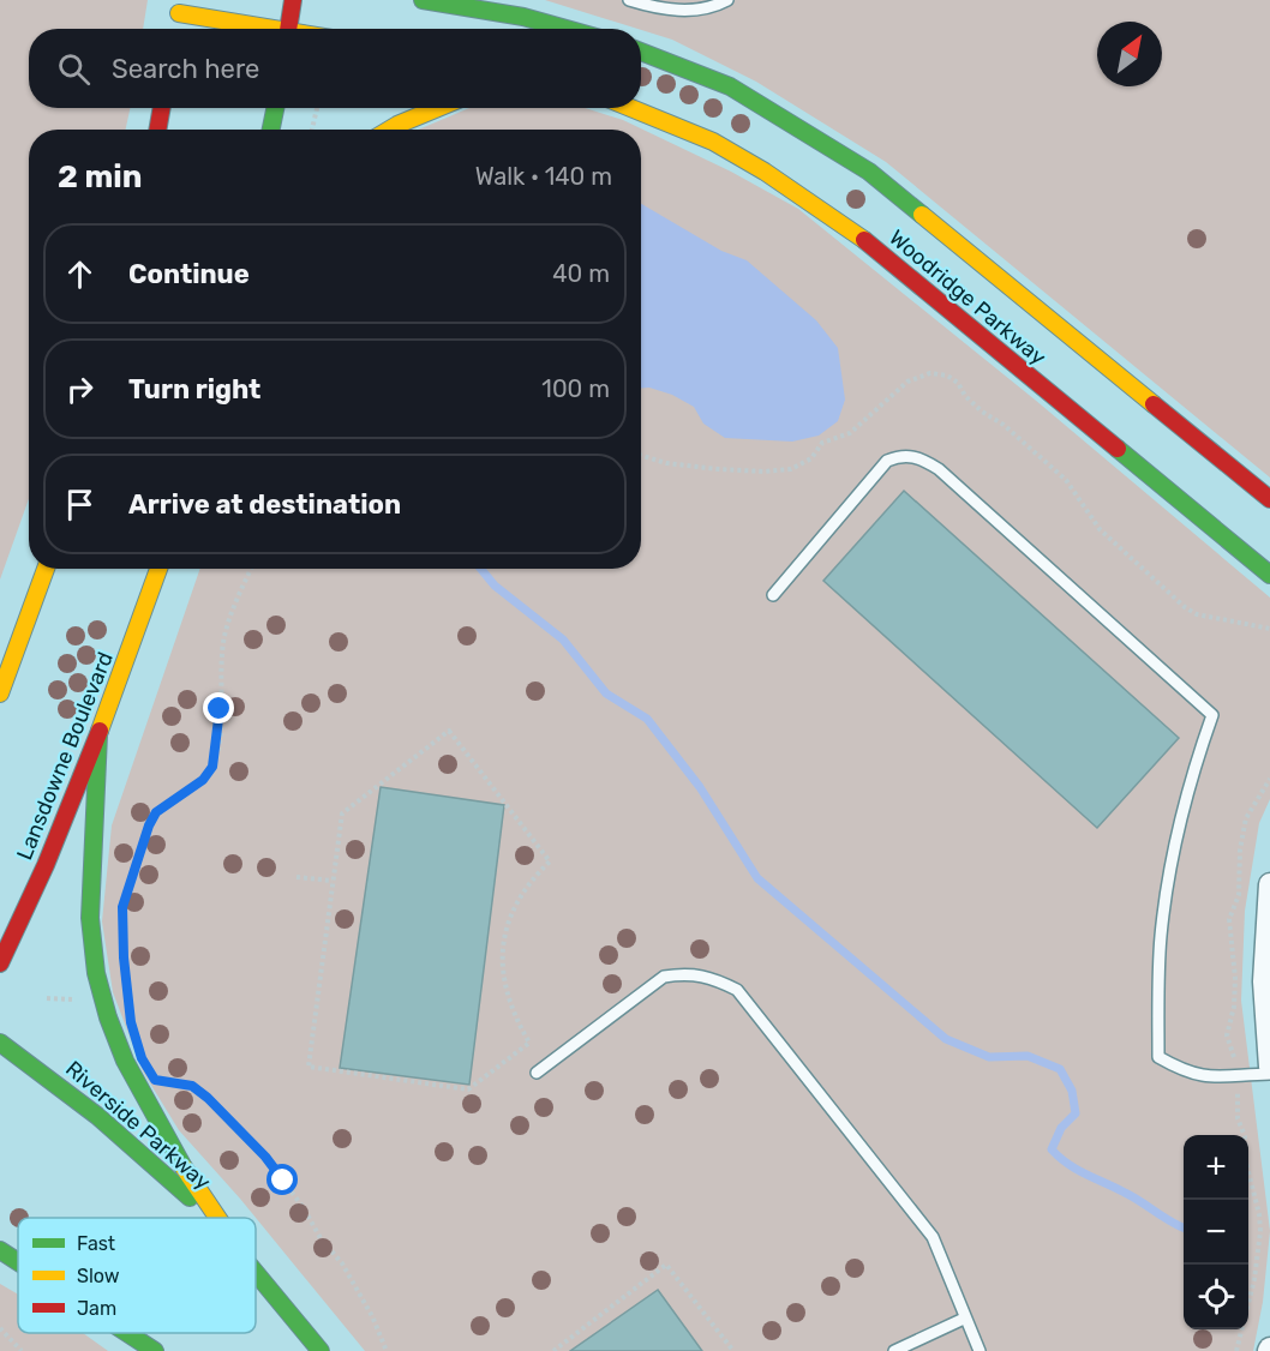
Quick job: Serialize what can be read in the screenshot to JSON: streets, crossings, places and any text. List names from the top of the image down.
{
  "streets": {
    "street": ["Woodridge Parkway", "Lansdowne Boulevard", "Riverside Parkway"]
  },
  "legend": ["Fast", "Slow", "Jam"],
  "north": "top right",
  "page": {
    "search": "Search here",
    "heading": ["2 min", "Walk · 140 m"],
    "list": [
      ["Continue", "40 m"],
      ["Turn right", "100 m"],
      "Arrive at destination"
    ],
    "map_buttons": ["+", "−"]
  }
}
